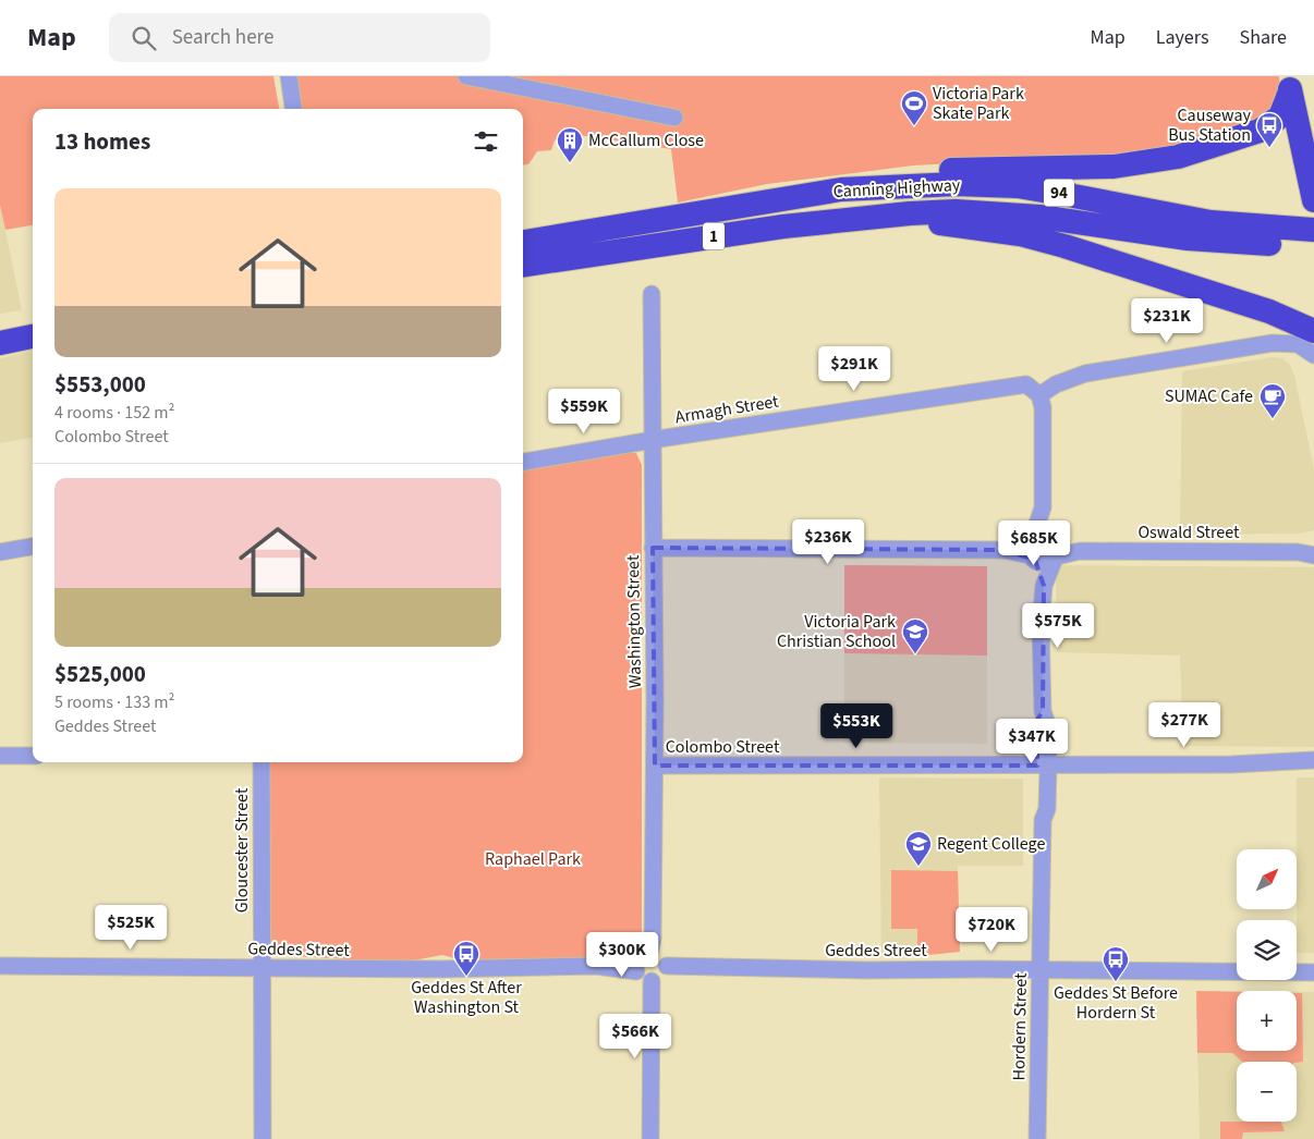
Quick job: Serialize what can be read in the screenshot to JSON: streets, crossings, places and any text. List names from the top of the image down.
{
  "streets": {
    "highway": ["Canning Highway", "94", "1"],
    "street": [
      "Armagh Street",
      "Oswald Street",
      "Washington Street",
      "Colombo Street",
      "Gloucester Street",
      "Geddes Street",
      "Hordern Street"
    ]
  },
  "crossings": [
    ["Canning Highway", "94"],
    ["Canning Highway", "1"],
    ["94", "1"],
    ["Armagh Street", "Washington Street"],
    ["Armagh Street", "Hordern Street"],
    ["Oswald Street", "Hordern Street"],
    ["Washington Street", "Colombo Street"],
    ["Washington Street", "Geddes Street"],
    ["Colombo Street", "Hordern Street"],
    ["Gloucester Street", "Geddes Street"],
    ["Geddes Street", "Hordern Street"]
  ],
  "parks": ["Raphael Park"],
  "places": {
    "sports": ["Victoria Park Skate Park"],
    "bus stop": ["Causeway Bus Station", "Geddes St After Washington St", "Geddes St Before Hordern St"],
    "building": ["McCallum Close"],
    "cafe": ["SUMAC Cafe"],
    "school or university": ["Victoria Park Christian School", "Regent College"]
  },
  "north": "top right",
  "page": {
    "header": "Map",
    "search": "Search here",
    "nav": ["Map", "Layers", "Share"],
    "heading": "13 homes",
    "list": [
      {
        "name": "$553,000",
        "note": "4 rooms · 152 m² · Colombo Street"
      },
      {
        "name": "$525,000",
        "note": "5 rooms · 133 m² · Geddes Street"
      }
    ],
    "price": [
      "$231K",
      "$291K",
      "$559K",
      "$236K",
      "$685K",
      "$575K",
      "$277K",
      "$553K",
      "$347K",
      "$525K",
      "$720K",
      "$300K",
      "$566K"
    ],
    "map_buttons": ["+", "−"]
  }
}
